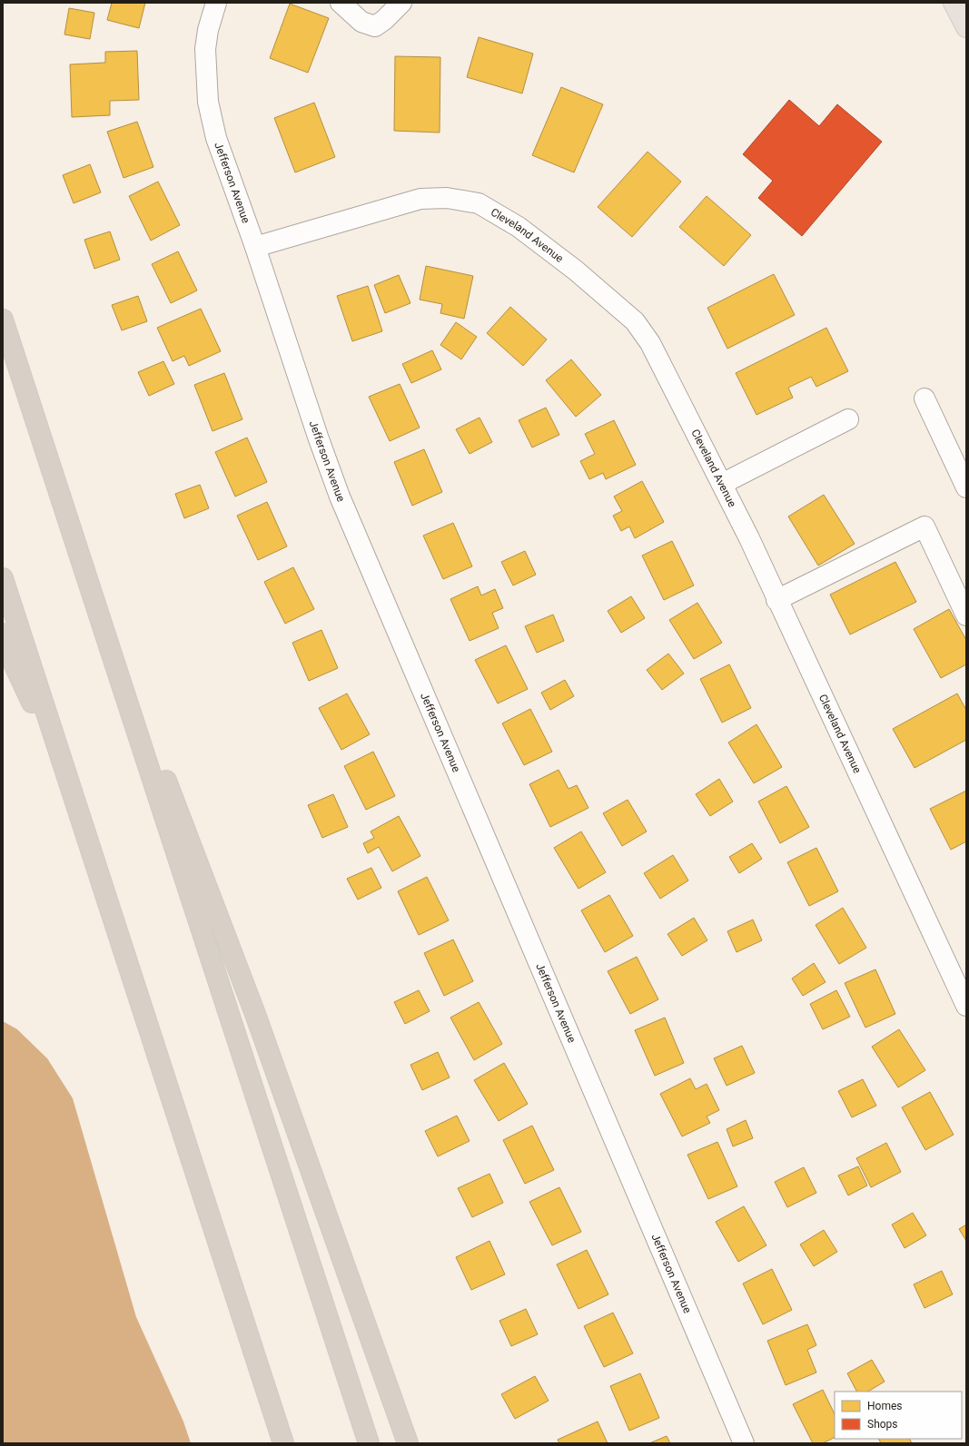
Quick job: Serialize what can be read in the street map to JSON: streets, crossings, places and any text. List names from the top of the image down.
{
  "streets": {
    "street": ["Jefferson Avenue", "Cleveland Avenue"]
  },
  "crossings": [
    ["Jefferson Avenue", "Cleveland Avenue"]
  ],
  "legend": ["Homes", "Shops"]
}
